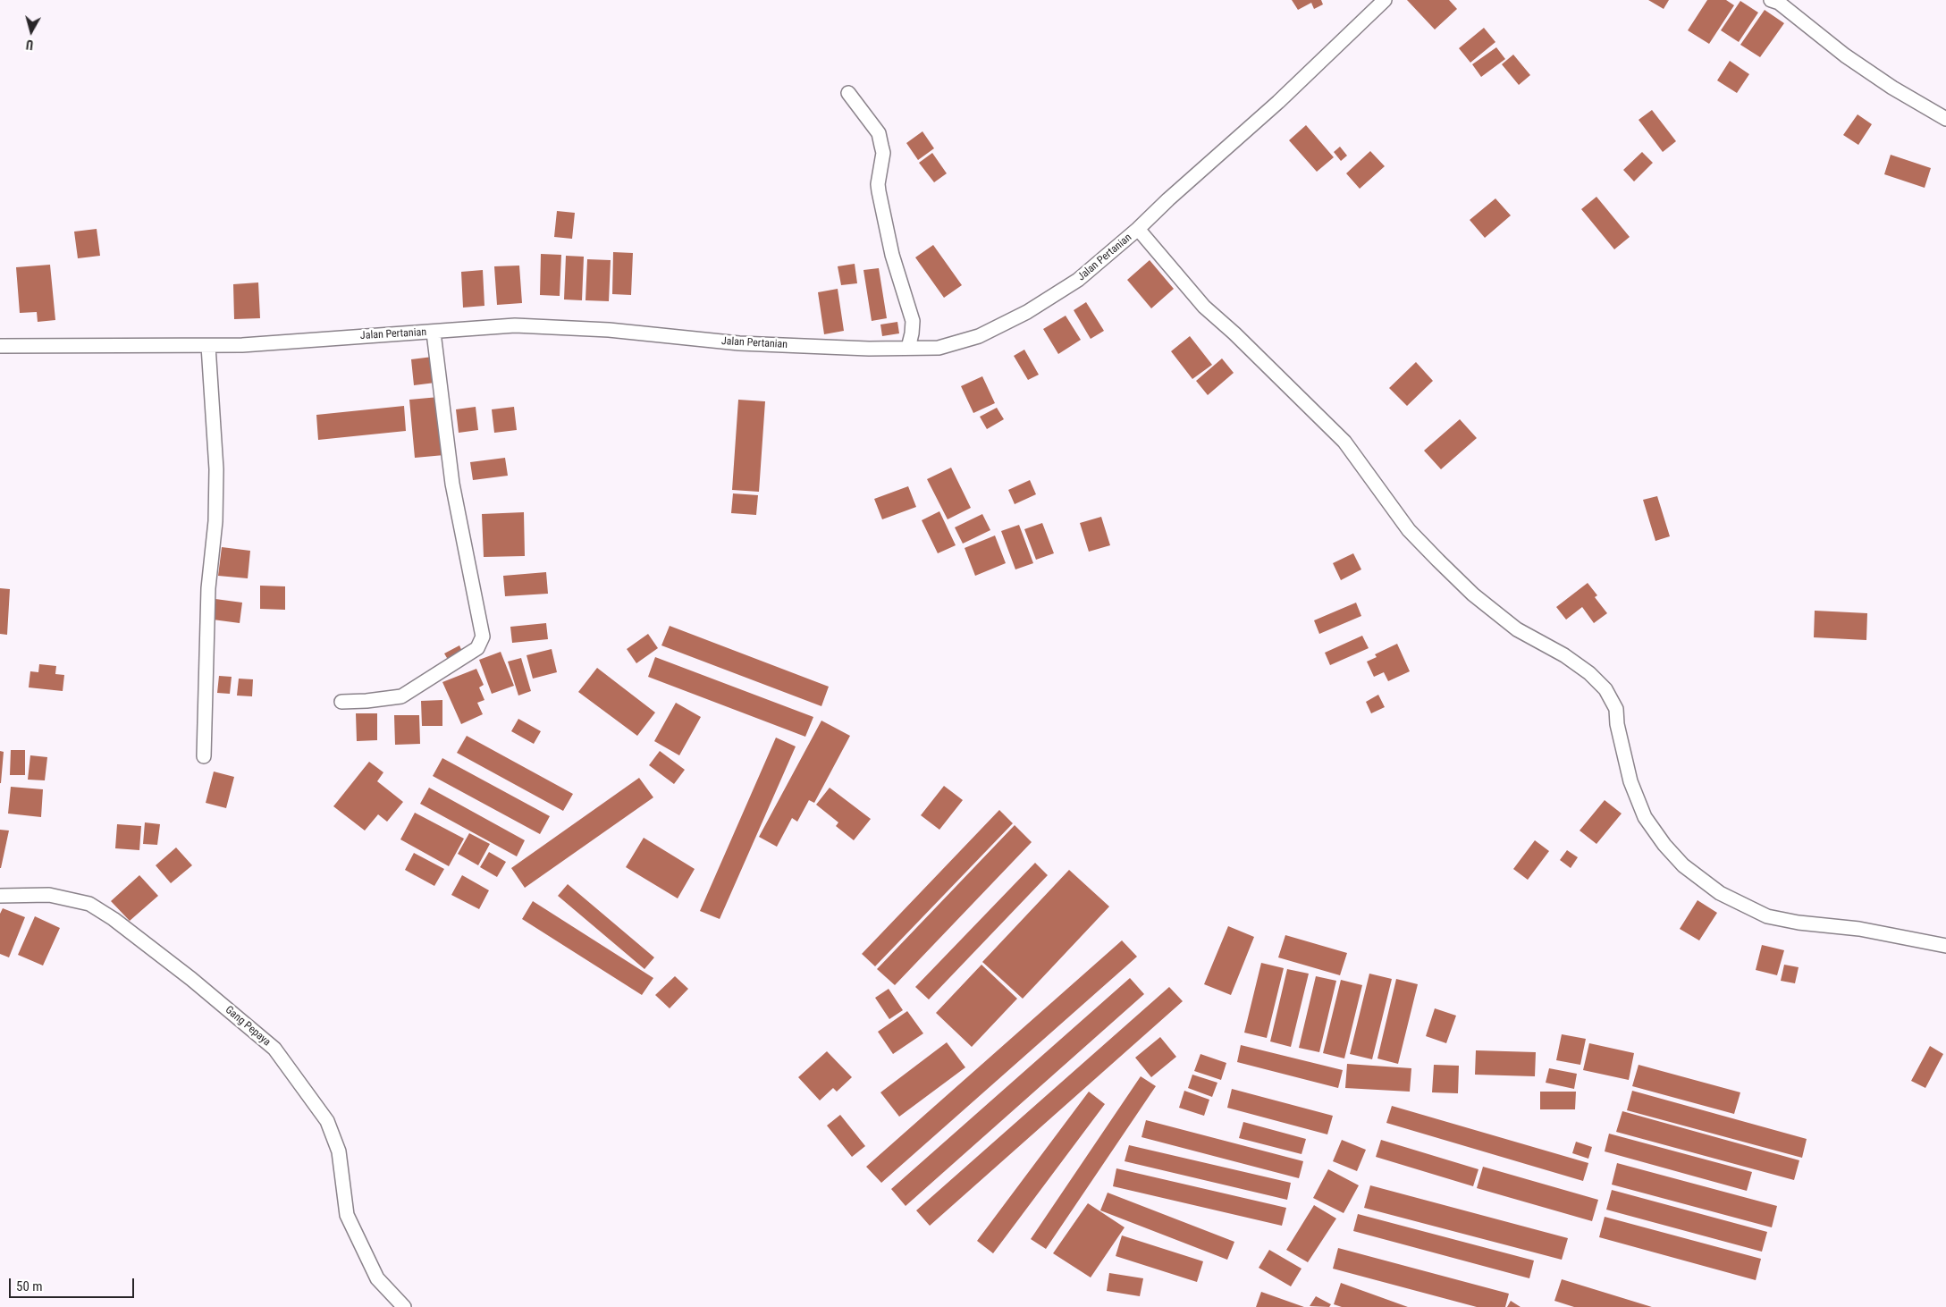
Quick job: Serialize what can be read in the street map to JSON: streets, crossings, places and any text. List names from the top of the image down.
{
  "streets": {
    "street": ["Jalan Pertanian", "Gang Pepaya"]
  },
  "scale_bar": "50 m",
  "north": "bottom"
}
